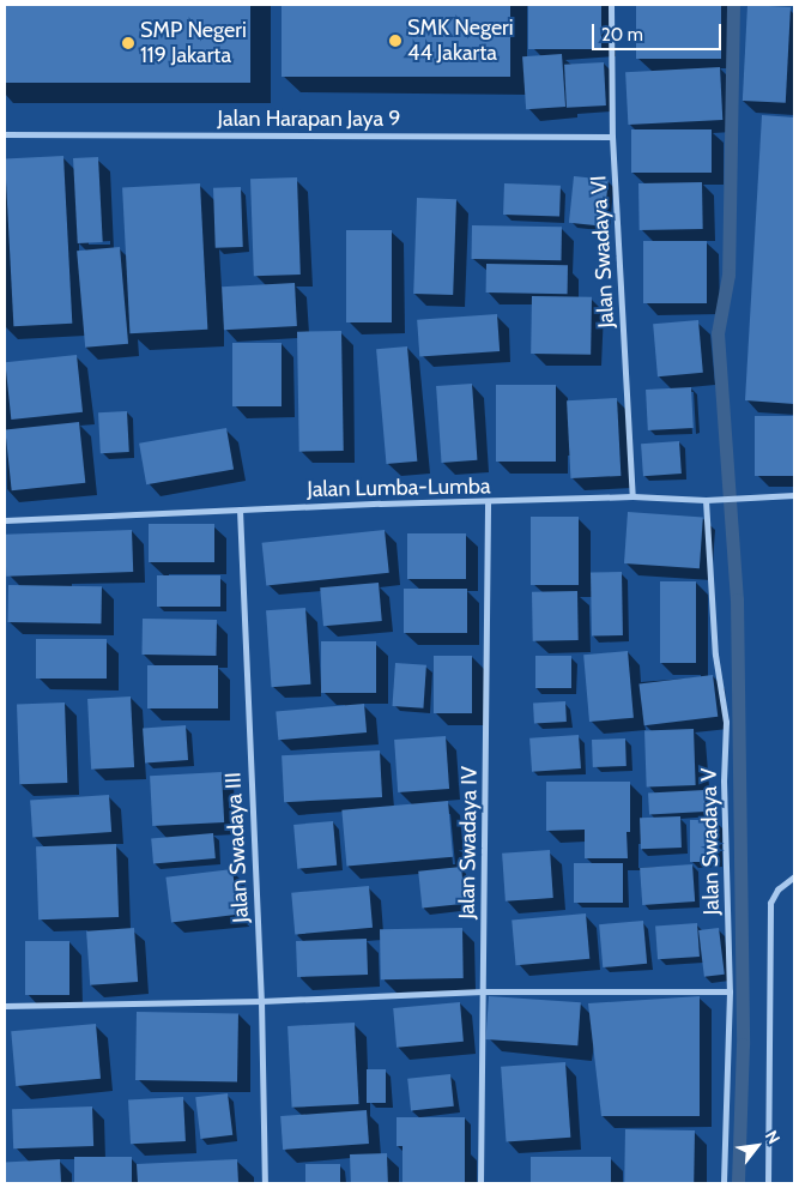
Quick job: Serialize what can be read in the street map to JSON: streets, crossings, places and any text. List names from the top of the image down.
{
  "streets": {
    "street": [
      "Jalan Harapan Jaya 9",
      "Jalan Swadaya VI",
      "Jalan Lumba-Lumba",
      "Jalan Swadaya V",
      "Jalan Swadaya IV",
      "Jalan Swadaya III"
    ]
  },
  "crossings": [
    ["Jalan Harapan Jaya 9", "Jalan Swadaya VI"],
    ["Jalan Swadaya VI", "Jalan Lumba-Lumba"],
    ["Jalan Lumba-Lumba", "Jalan Swadaya V"],
    ["Jalan Lumba-Lumba", "Jalan Swadaya IV"],
    ["Jalan Lumba-Lumba", "Jalan Swadaya III"]
  ],
  "places": ["SMK Negeri 44 Jakarta", "SMP Negeri 119 Jakarta"],
  "scale_bar": "20 m",
  "north": "top right"
}
